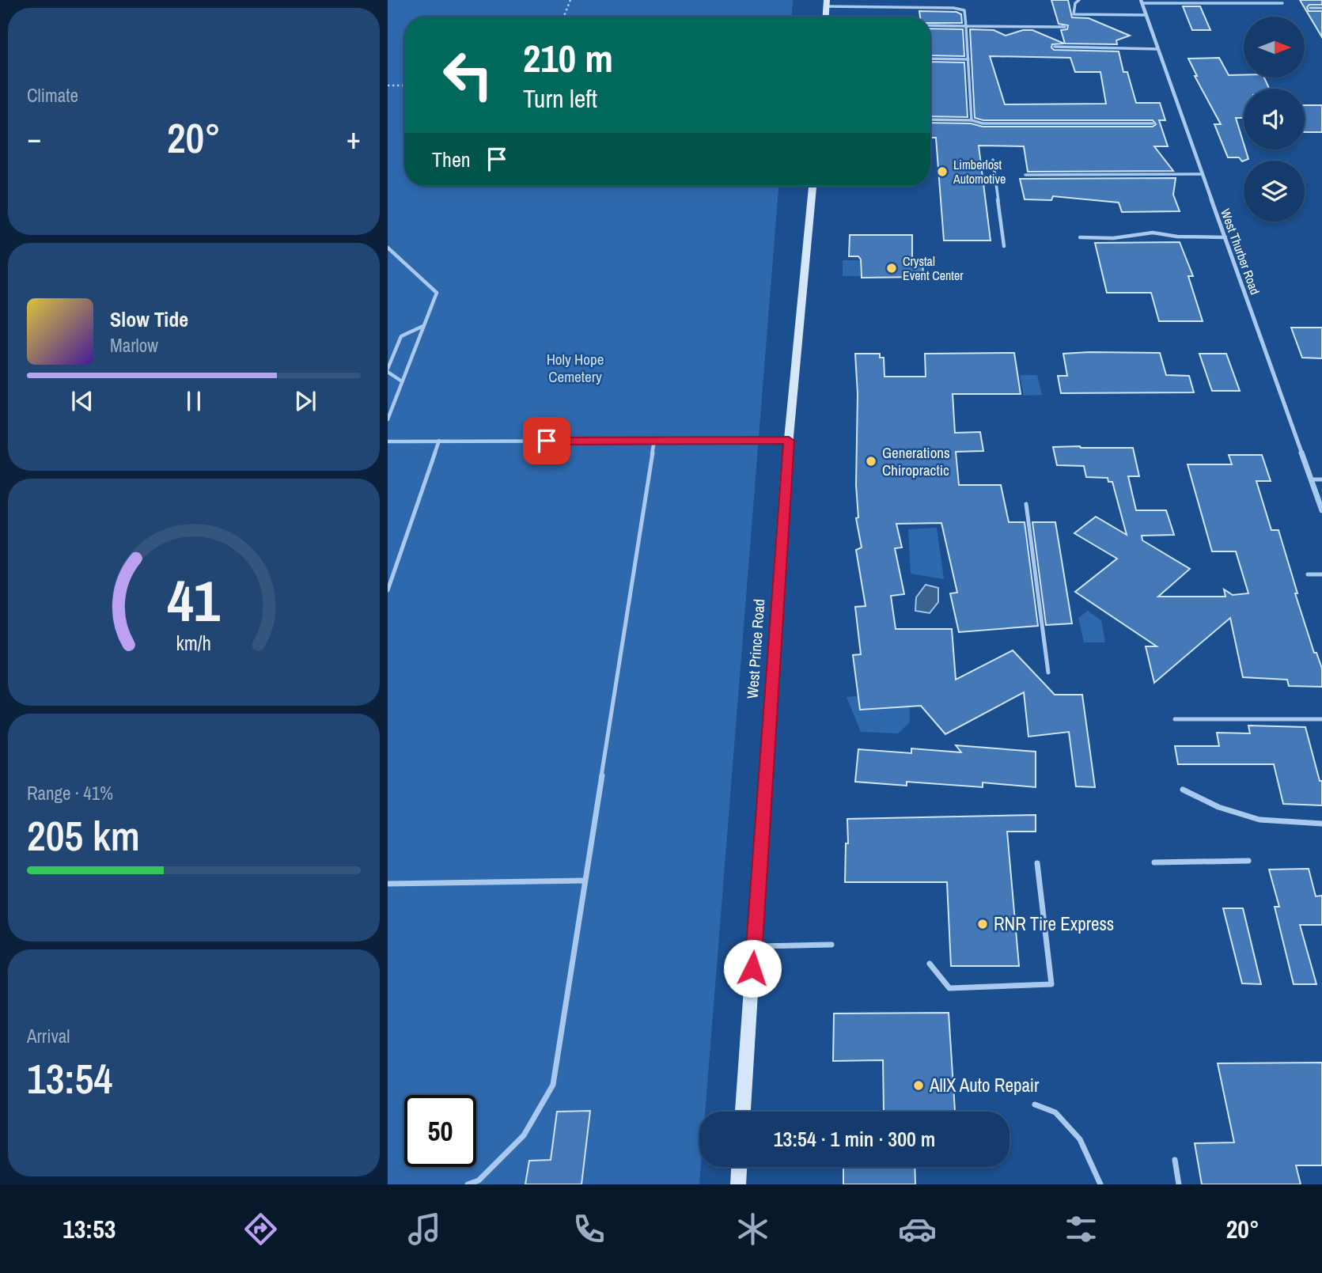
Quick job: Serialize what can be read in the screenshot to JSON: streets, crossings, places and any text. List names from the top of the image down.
{
  "streets": {
    "main road": ["West Prince Road"],
    "street": ["West Thurber Road"]
  },
  "parks": ["Holy Hope Cemetery"],
  "places": [
    "Limberlost Automotive",
    "Crystal Event Center",
    "Generations Chiropractic",
    "RNR Tire Express",
    "AllX Auto Repair"
  ],
  "north": "right",
  "page": {
    "tile": [
      "Climate",
      ["Range · 41%", "205 km"],
      ["Arrival", "13:54"]
    ],
    "turn": ["210 m", "Turn left"],
    "heat": ["−", "20°", "+"],
    "then": "Then",
    "song": ["Slow Tide", "Marlow"],
    "limit": "50",
    "trip": "13:54 · 1 min · 300 m",
    "tabs": ["13:53", "20°"],
    "gauge": ["41", "km/h"]
  }
}
